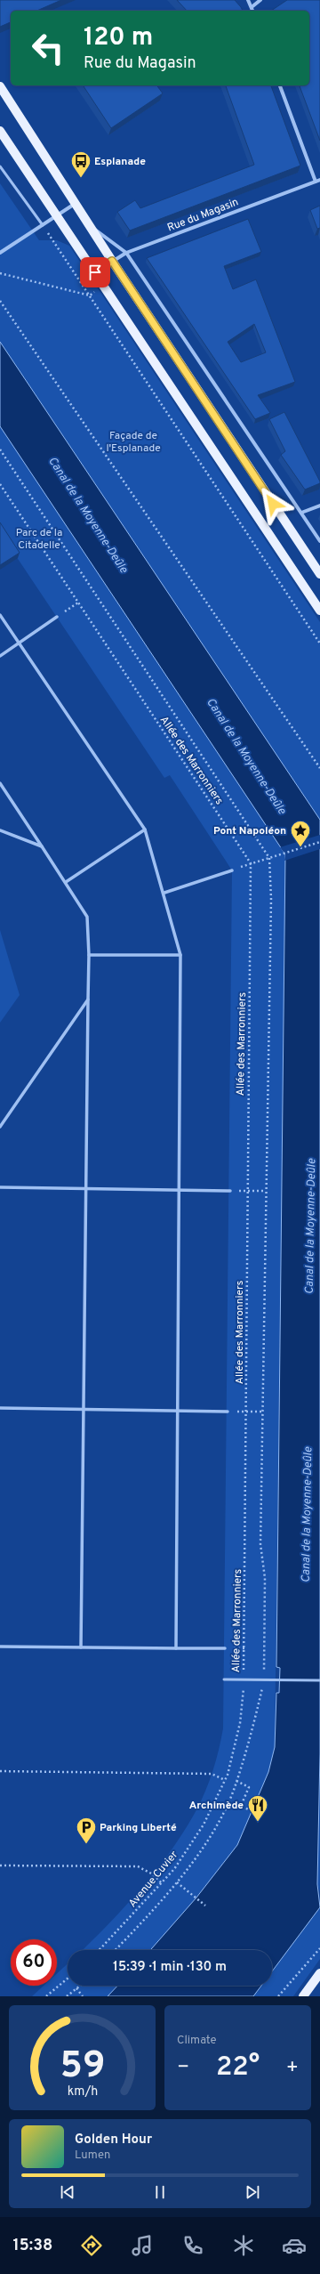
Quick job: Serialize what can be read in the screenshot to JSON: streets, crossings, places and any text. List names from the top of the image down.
{
  "streets": {
    "street": ["Rue du Magasin"],
    "path": ["Allée des Marronniers", "Avenue Cuvier"]
  },
  "crossings": [
    ["Allée des Marronniers", "Avenue Cuvier"]
  ],
  "water": ["Canal de la Moyenne-Deûle"],
  "parks": ["Façade de l'Esplanade", "Parc de la Citadelle"],
  "places": {
    "bus stop": ["Esplanade"],
    "place": ["Pont Napoléon"],
    "restaurant": ["Archimède"],
    "parking": ["Parking Liberté"]
  },
  "page": {
    "turn": ["120 m", "Rue du Magasin"],
    "limit": "60",
    "trip": "15:39 · 1 min · 130 m",
    "tile": "Climate",
    "heat": ["−", "22°", "+"],
    "song": ["Golden Hour", "Lumen"],
    "tabs": "15:38",
    "gauge": ["59", "km/h"]
  }
}
